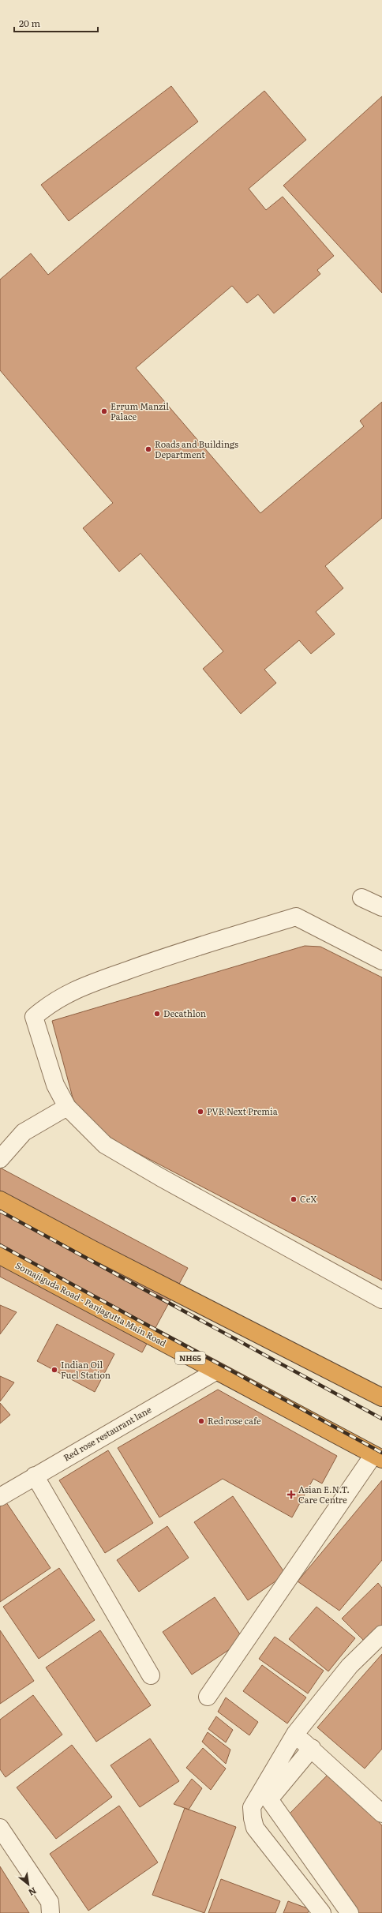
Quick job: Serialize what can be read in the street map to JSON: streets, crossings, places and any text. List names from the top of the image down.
{
  "streets": {
    "highway": ["Somajiguda Road - Panjagutta Main Road", "NH65"],
    "street": ["Red rose restaurant lane"]
  },
  "crossings": [
    ["Somajiguda Road - Panjagutta Main Road", "Red rose restaurant lane"]
  ],
  "places": {
    "other": [
      "Errum Manzil Palace",
      "Roads and Buildings Department",
      "Decathlon",
      "PVR Next Premia",
      "CeX",
      "Indian Oil Fuel Station",
      "Red rose cafe"
    ],
    "health": ["Asian E.N.T. Care Centre"]
  },
  "scale_bar": "20 m",
  "north": "bottom right"
}
